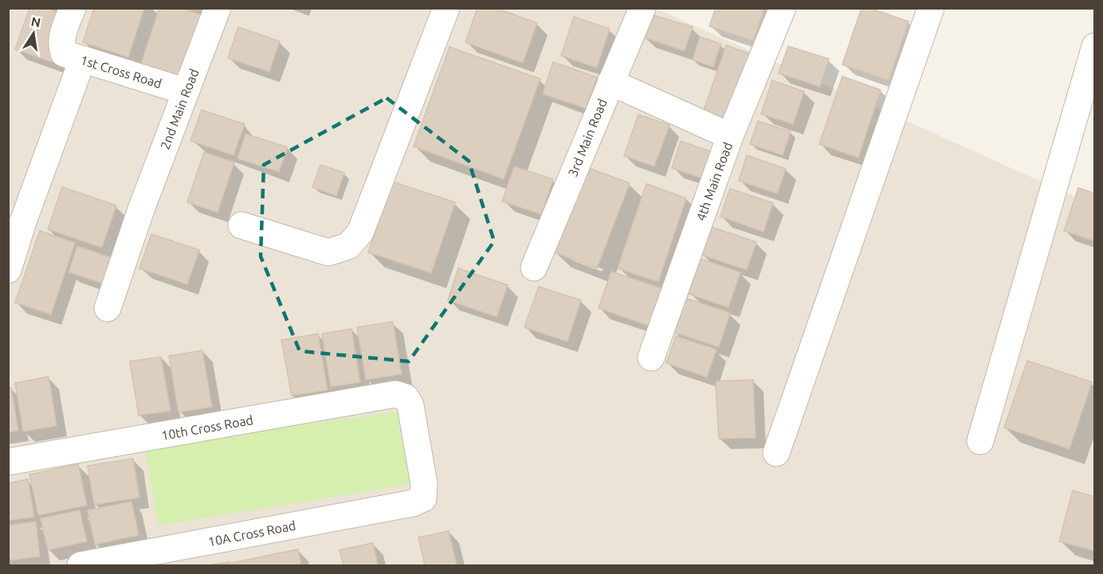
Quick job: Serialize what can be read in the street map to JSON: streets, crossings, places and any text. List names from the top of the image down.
{
  "streets": {
    "street": [
      "1st Cross Road",
      "2nd Main Road",
      "3rd Main Road",
      "4th Main Road",
      "10th Cross Road",
      "10A Cross Road"
    ]
  },
  "crossings": [
    ["1st Cross Road", "2nd Main Road"],
    ["10th Cross Road", "10A Cross Road"]
  ],
  "north": "top"
}
